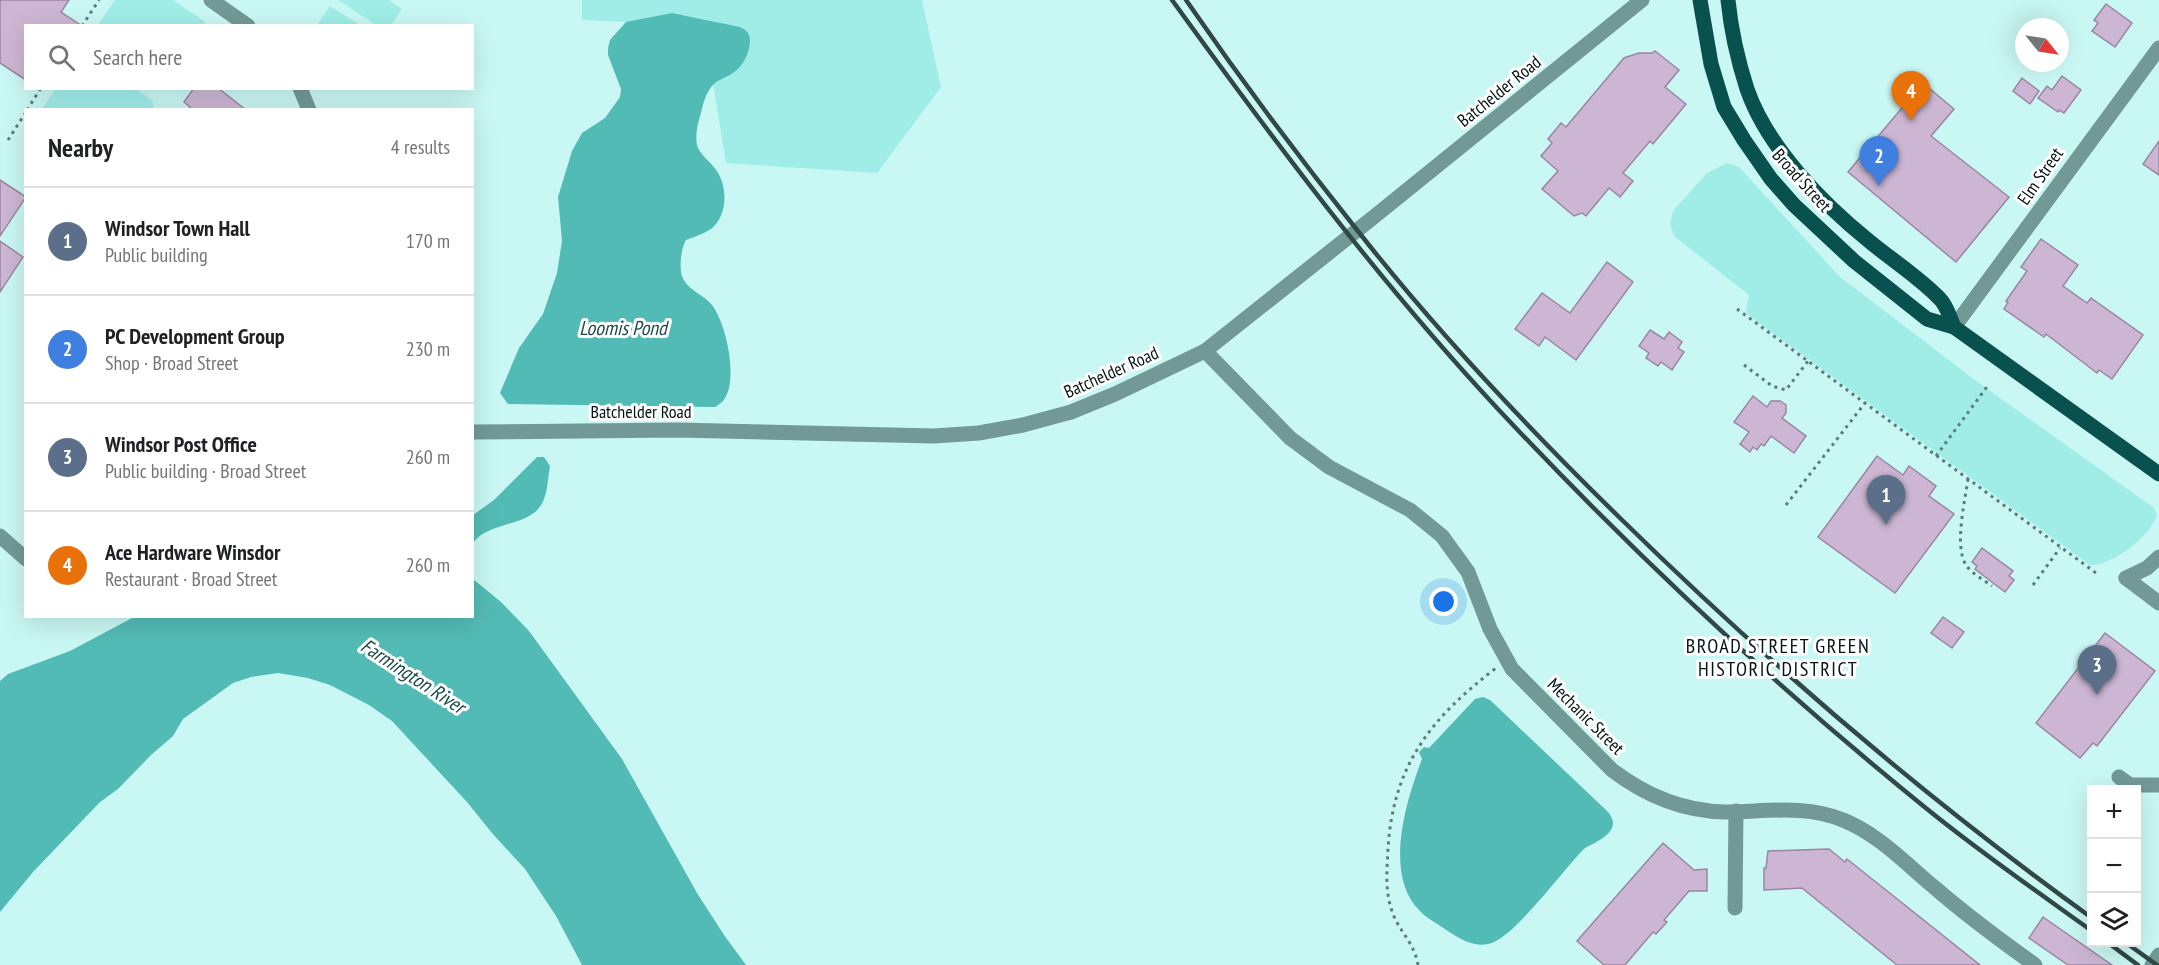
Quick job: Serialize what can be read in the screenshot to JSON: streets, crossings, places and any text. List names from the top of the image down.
{
  "streets": {
    "main road": ["Broad Street"],
    "street": ["Batchelder Road", "Elm Street", "Mechanic Street"]
  },
  "crossings": [
    ["Batchelder Road", "Mechanic Street"],
    ["Elm Street", "Broad Street"]
  ],
  "districts": ["BROAD STREET GREEN HISTORIC DISTRICT"],
  "water": ["Loomis Pond", "Farmington River"],
  "north": "bottom right",
  "page": {
    "search": "Search here",
    "pins": [
      "4",
      "2",
      "1",
      "3"
    ],
    "heading": ["Nearby", "4 results"],
    "list": [
      {
        "mark": "1",
        "name": "Windsor Town Hall",
        "note": "Public building",
        "value": "170 m"
      },
      {
        "mark": "2",
        "name": "PC Development Group",
        "note": "Shop · Broad Street",
        "value": "230 m"
      },
      {
        "mark": "3",
        "name": "Windsor Post Office",
        "note": "Public building · Broad Street",
        "value": "260 m"
      },
      {
        "mark": "4",
        "name": "Ace Hardware Winsdor",
        "note": "Restaurant · Broad Street",
        "value": "260 m"
      }
    ],
    "map_buttons": ["+", "−"]
  }
}
